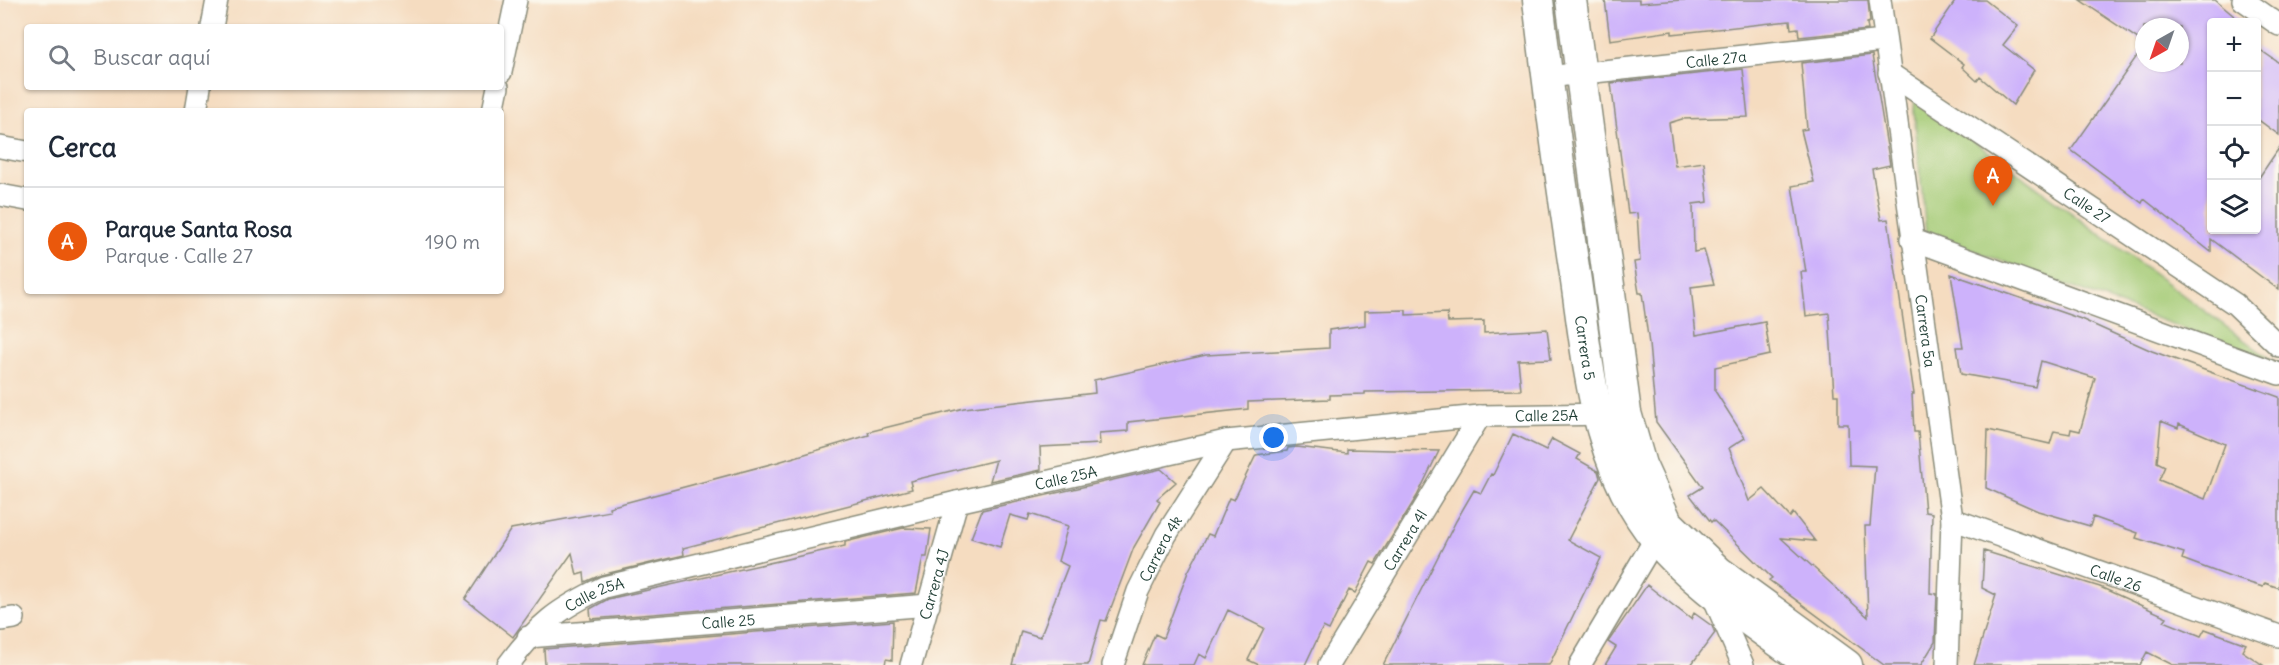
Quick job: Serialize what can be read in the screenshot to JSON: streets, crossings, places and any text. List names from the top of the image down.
{
  "streets": {
    "street": [
      "Calle 27a",
      "Calle 27",
      "Carrera 5a",
      "Carrera 5",
      "Calle 25A",
      "Carrera 4l",
      "Carrera 4k",
      "Calle 26",
      "Carrera 4J",
      "Calle 25"
    ]
  },
  "crossings": [
    ["Calle 27a", "Carrera 5a"],
    ["Calle 27a", "Carrera 5"],
    ["Calle 27", "Carrera 5a"],
    ["Carrera 5a", "Calle 26"],
    ["Carrera 5", "Calle 25A"],
    ["Calle 25A", "Carrera 4l"],
    ["Calle 25A", "Carrera 4k"],
    ["Calle 25A", "Carrera 4J"],
    ["Calle 25A", "Calle 25"],
    ["Carrera 4J", "Calle 25"]
  ],
  "north": "bottom left",
  "page": {
    "map_buttons": ["+", "−"],
    "search": "Buscar aquí",
    "heading": "Cerca",
    "pins": "A",
    "list": [
      {
        "mark": "A",
        "name": "Parque Santa Rosa",
        "note": "Parque · Calle 27",
        "value": "190 m"
      }
    ]
  }
}
